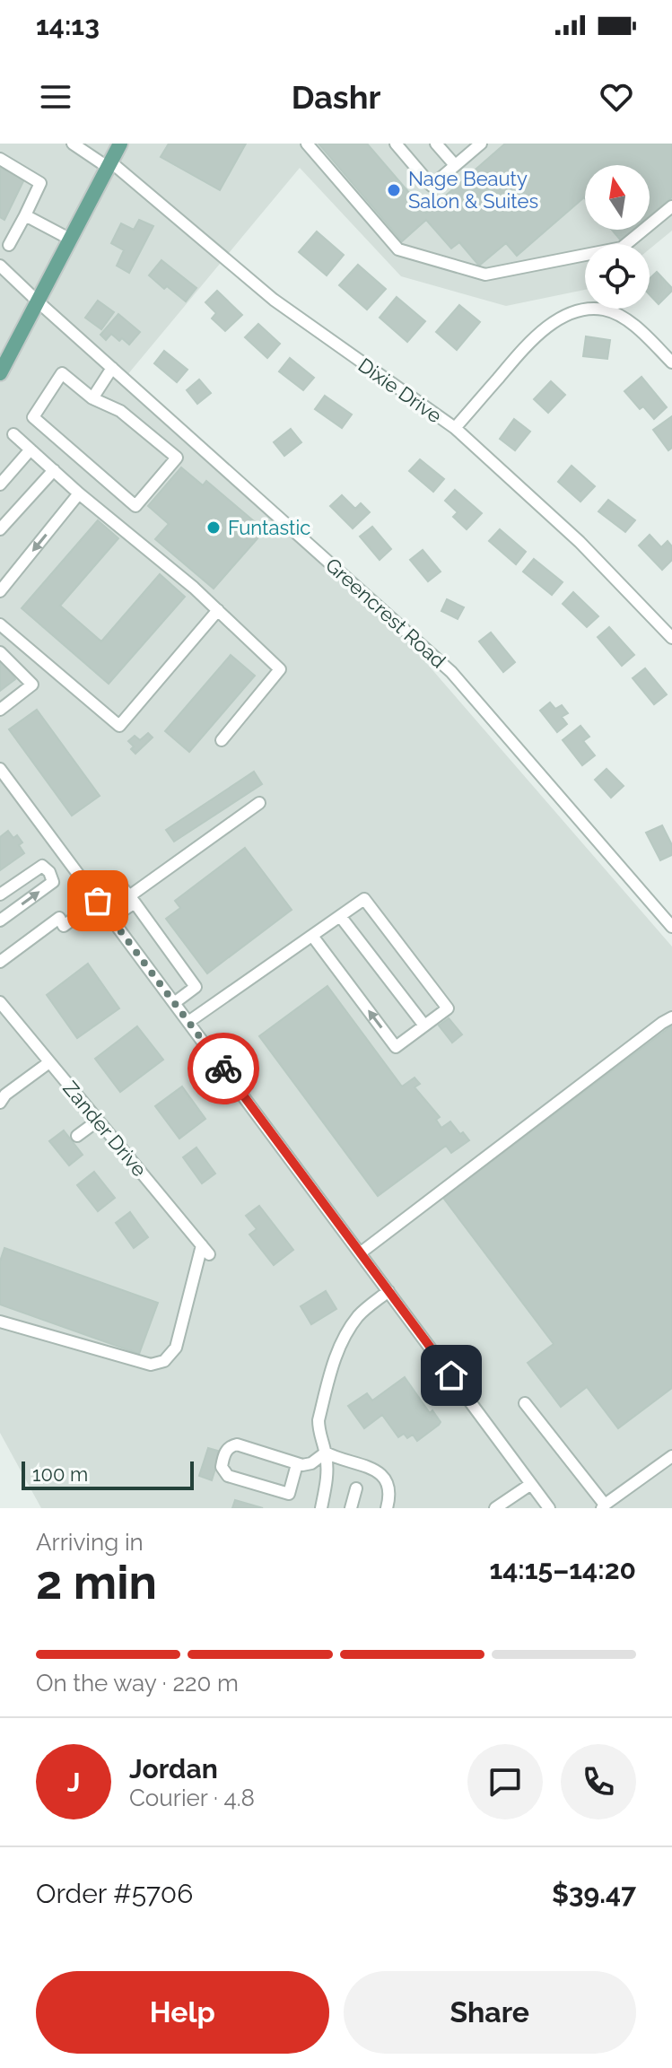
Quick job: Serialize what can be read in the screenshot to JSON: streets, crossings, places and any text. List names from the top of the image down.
{
  "streets": {
    "street": ["Dixie Drive", "Greencrest Road", "Zander Drive"]
  },
  "places": ["Nage Beauty Salon & Suites", "Funtastic"],
  "scale_bar": "100 m",
  "north": "top",
  "page": {
    "status": "14:13",
    "header": "Dashr",
    "scale": "100 m",
    "heading": ["2 min", "Arriving in", "14:15–14:20"],
    "panel": [
      "Jordan",
      "Courier · 4.8",
      "Order #5706",
      "$39.47"
    ],
    "bar": "On the way · 220 m",
    "round": "J",
    "buttons": ["Help", "Share"]
  }
}
